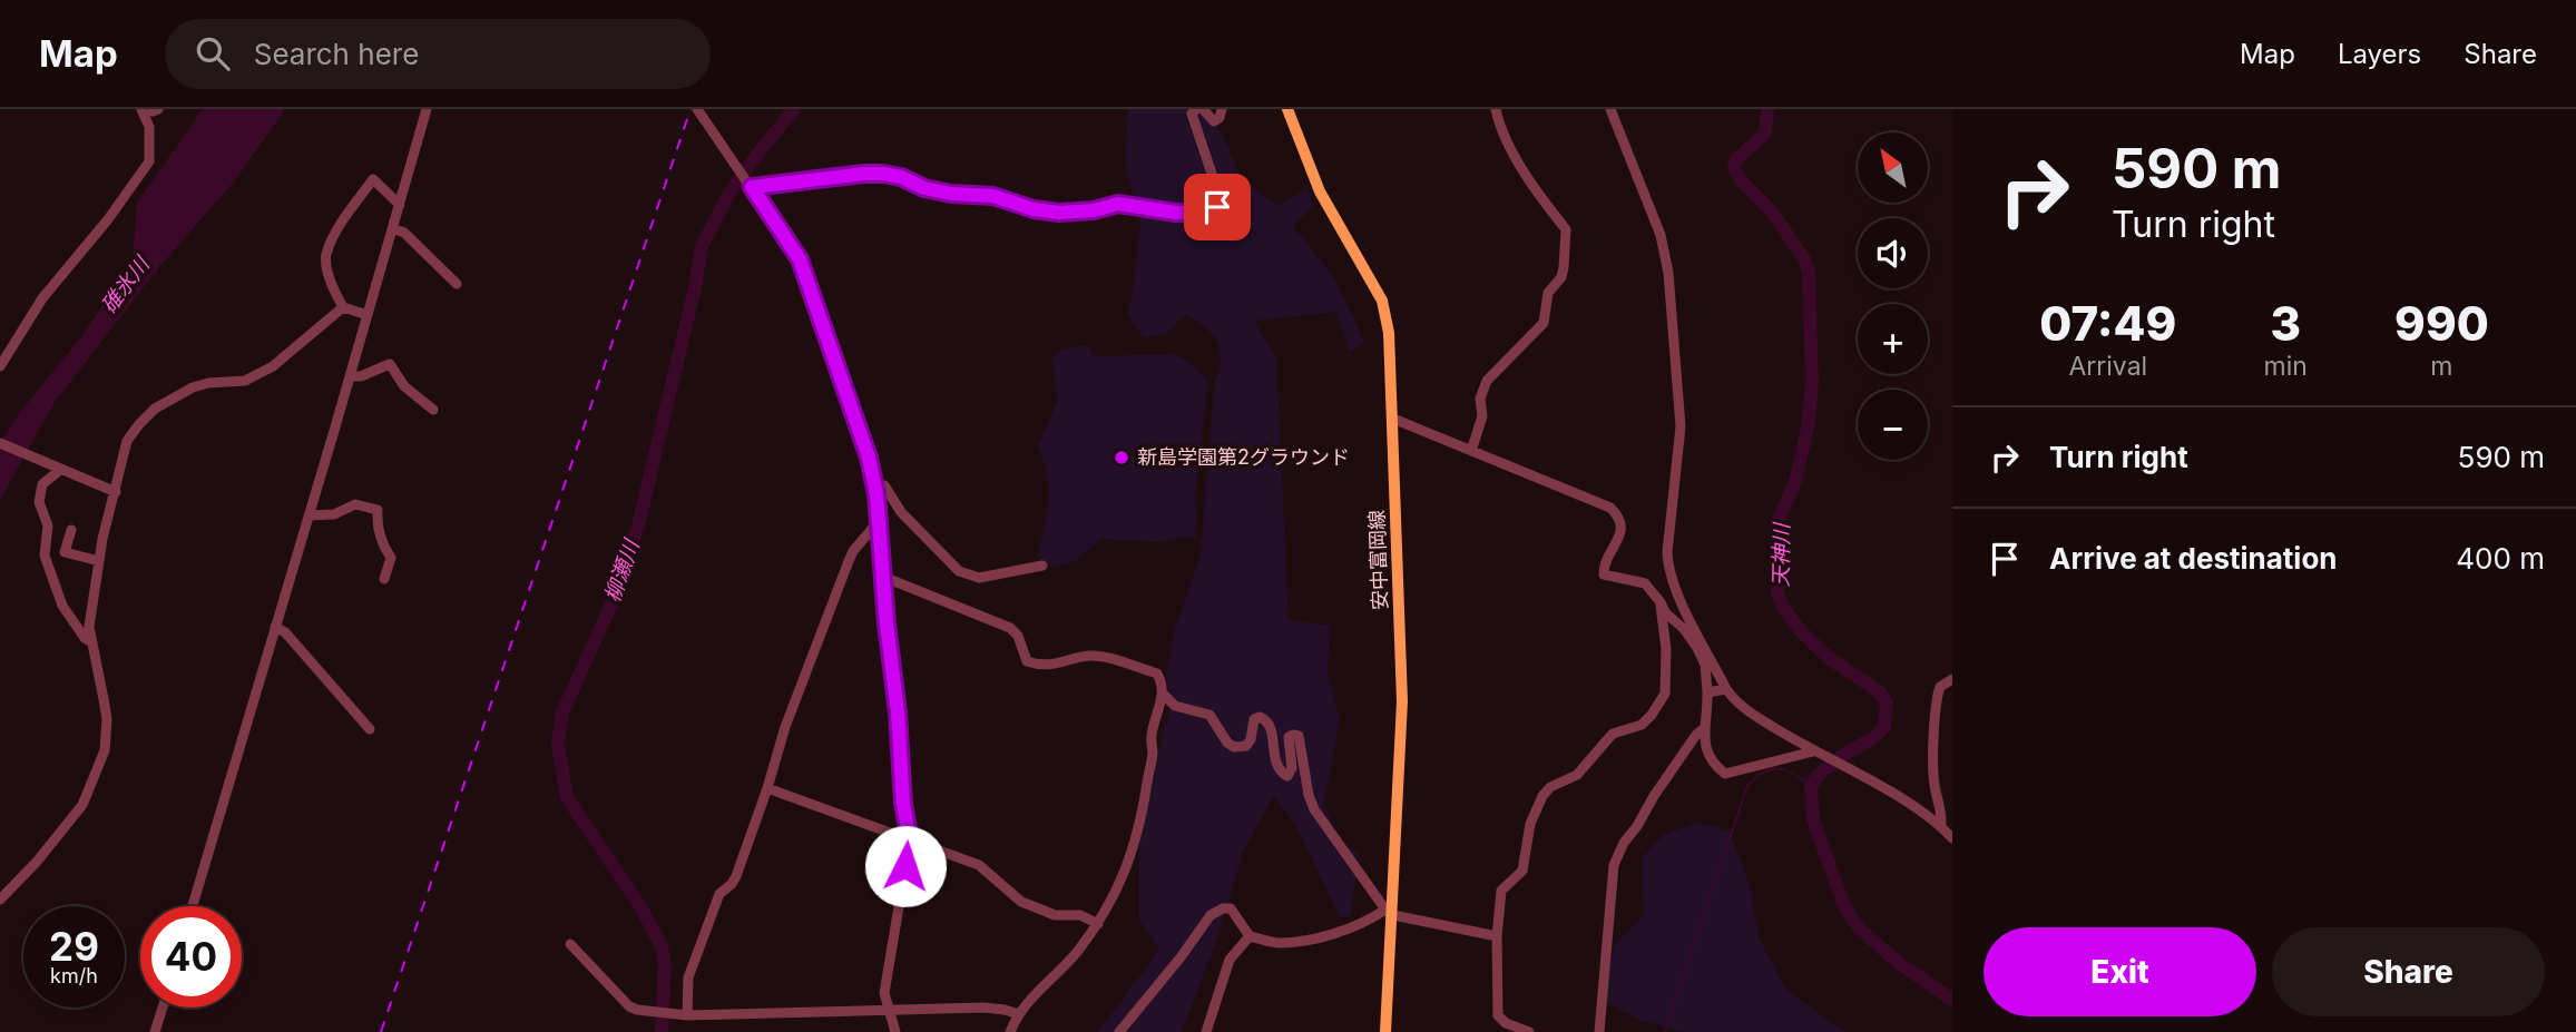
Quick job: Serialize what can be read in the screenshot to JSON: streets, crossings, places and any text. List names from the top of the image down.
{
  "streets": {
    "main road": ["安中富岡線"]
  },
  "water": ["碓氷川", "天神川", "柳瀬川"],
  "places": ["新島学園第2グラウンド"],
  "north": "top left",
  "page": {
    "header": "Map",
    "search": "Search here",
    "nav": ["Map", "Layers", "Share"],
    "turn": ["590 m", "Turn right"],
    "map_buttons": ["+", "−"],
    "eta": [
      "07:49",
      "Arrival",
      "3",
      "min",
      "990",
      "m"
    ],
    "list": [
      {
        "name": "Turn right",
        "value": "590 m"
      },
      {
        "name": "Arrive at destination",
        "value": "400 m"
      }
    ],
    "speed": "29 km/h",
    "limit": "40",
    "buttons": ["Exit", "Share"]
  }
}
